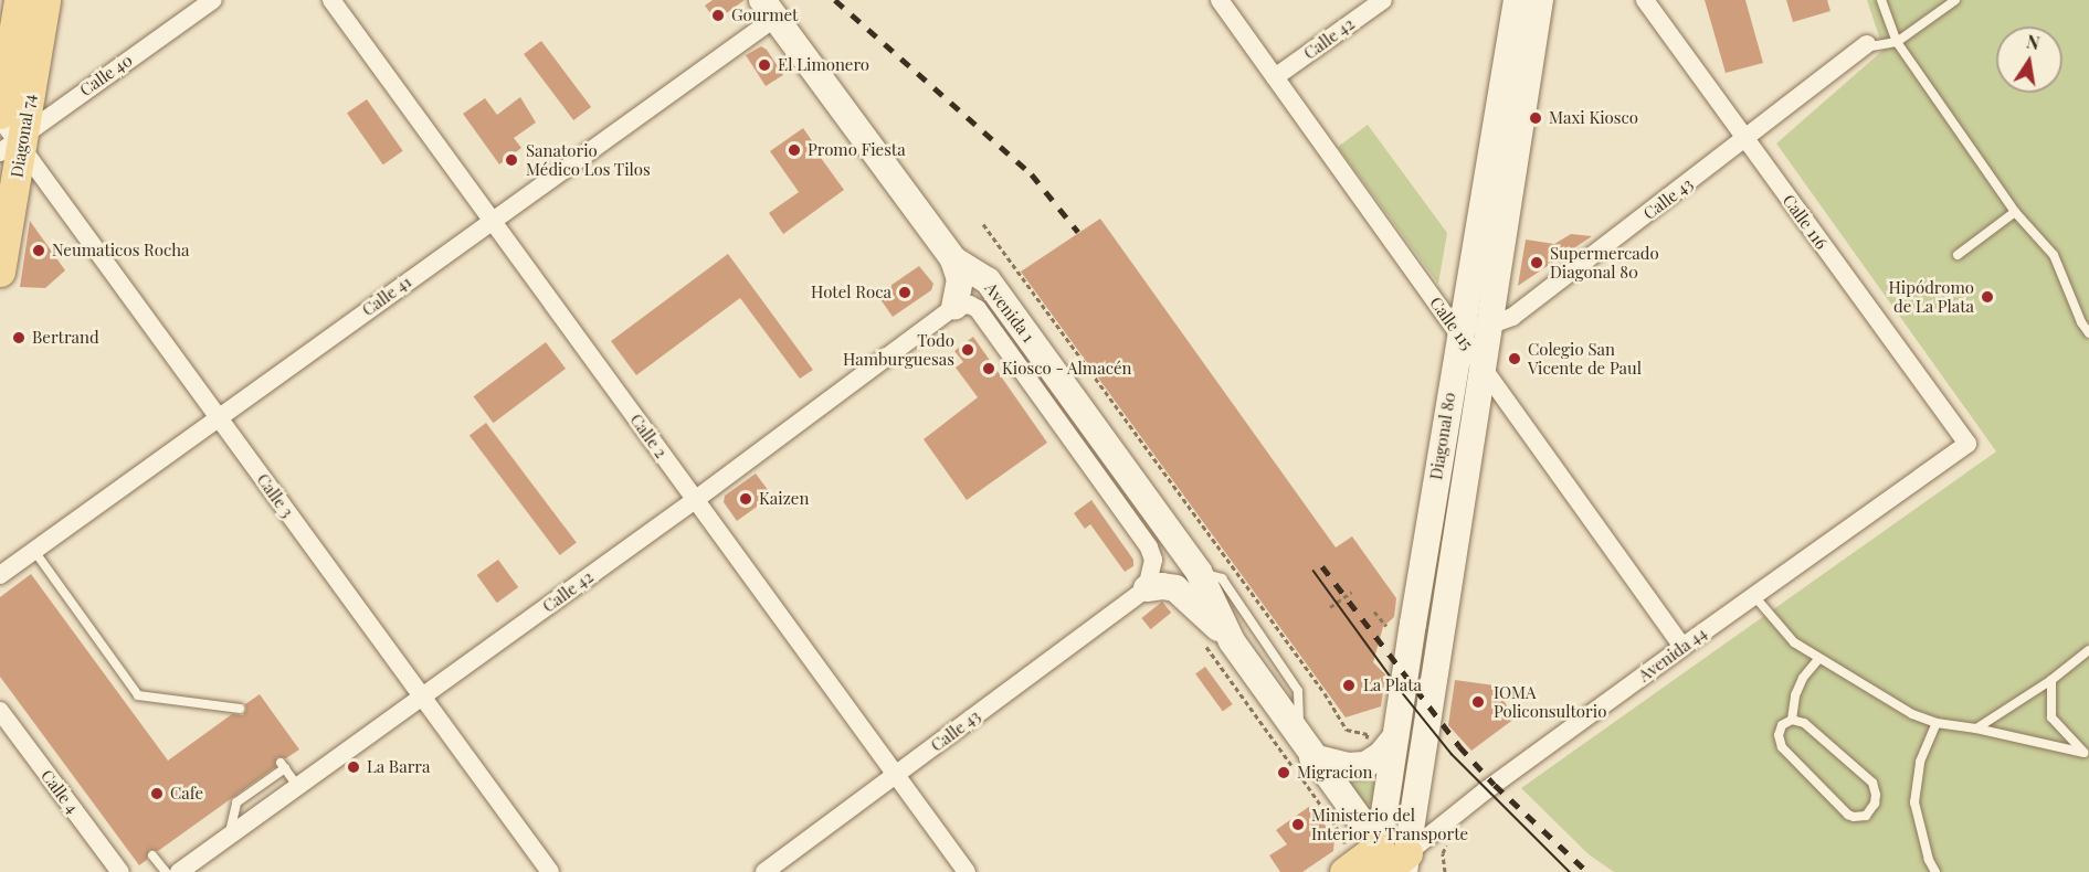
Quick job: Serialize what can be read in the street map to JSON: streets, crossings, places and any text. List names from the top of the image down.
{
  "streets": {
    "main road": [
      "Diagonal 74",
      "Avenida 1",
      "Diagonal 80",
      "Avenida 44"
    ],
    "street": [
      "Calle 42",
      "Calle 40",
      "Calle 43",
      "Calle 116",
      "Calle 41",
      "Calle 115",
      "Calle 2",
      "Calle 3",
      "Calle 4"
    ]
  },
  "crossings": [
    ["Calle 42", "Avenida 1"],
    ["Calle 42", "Calle 115"],
    ["Calle 42", "Calle 2"],
    ["Calle 42", "Calle 3"],
    ["Calle 40", "Diagonal 74"],
    ["Calle 40", "Calle 3"],
    ["Diagonal 74", "Calle 3"],
    ["Calle 43", "Calle 116"],
    ["Calle 43", "Avenida 1"],
    ["Calle 43", "Calle 115"],
    ["Calle 43", "Calle 2"],
    ["Calle 43", "Diagonal 80"],
    ["Calle 116", "Avenida 44"],
    ["Calle 41", "Avenida 1"],
    ["Calle 41", "Calle 2"],
    ["Calle 41", "Calle 3"],
    ["Avenida 1", "Diagonal 80"],
    ["Avenida 1", "Avenida 44"],
    ["Calle 115", "Diagonal 80"],
    ["Calle 115", "Avenida 44"],
    ["Diagonal 80", "Avenida 44"]
  ],
  "places": [
    "Gourmet",
    "El Limonero",
    "Maxi Kiosco",
    "Promo Fiesta",
    "Sanatorio Médico Los Tilos",
    "Neumaticos Rocha",
    "Supermercado Diagonal 80",
    "Hotel Roca",
    "Hipódromo de La Plata",
    "Bertrand",
    "Todo Hamburguesas",
    "Colegio San Vicente de Paul",
    "Kiosco - Almacén",
    "Kaizen",
    "La Plata",
    "IOMA Policonsultorio",
    "La Barra",
    "Migracion",
    "Cafe",
    "Ministerio del Interior y Transporte"
  ],
  "north": "top"
}
